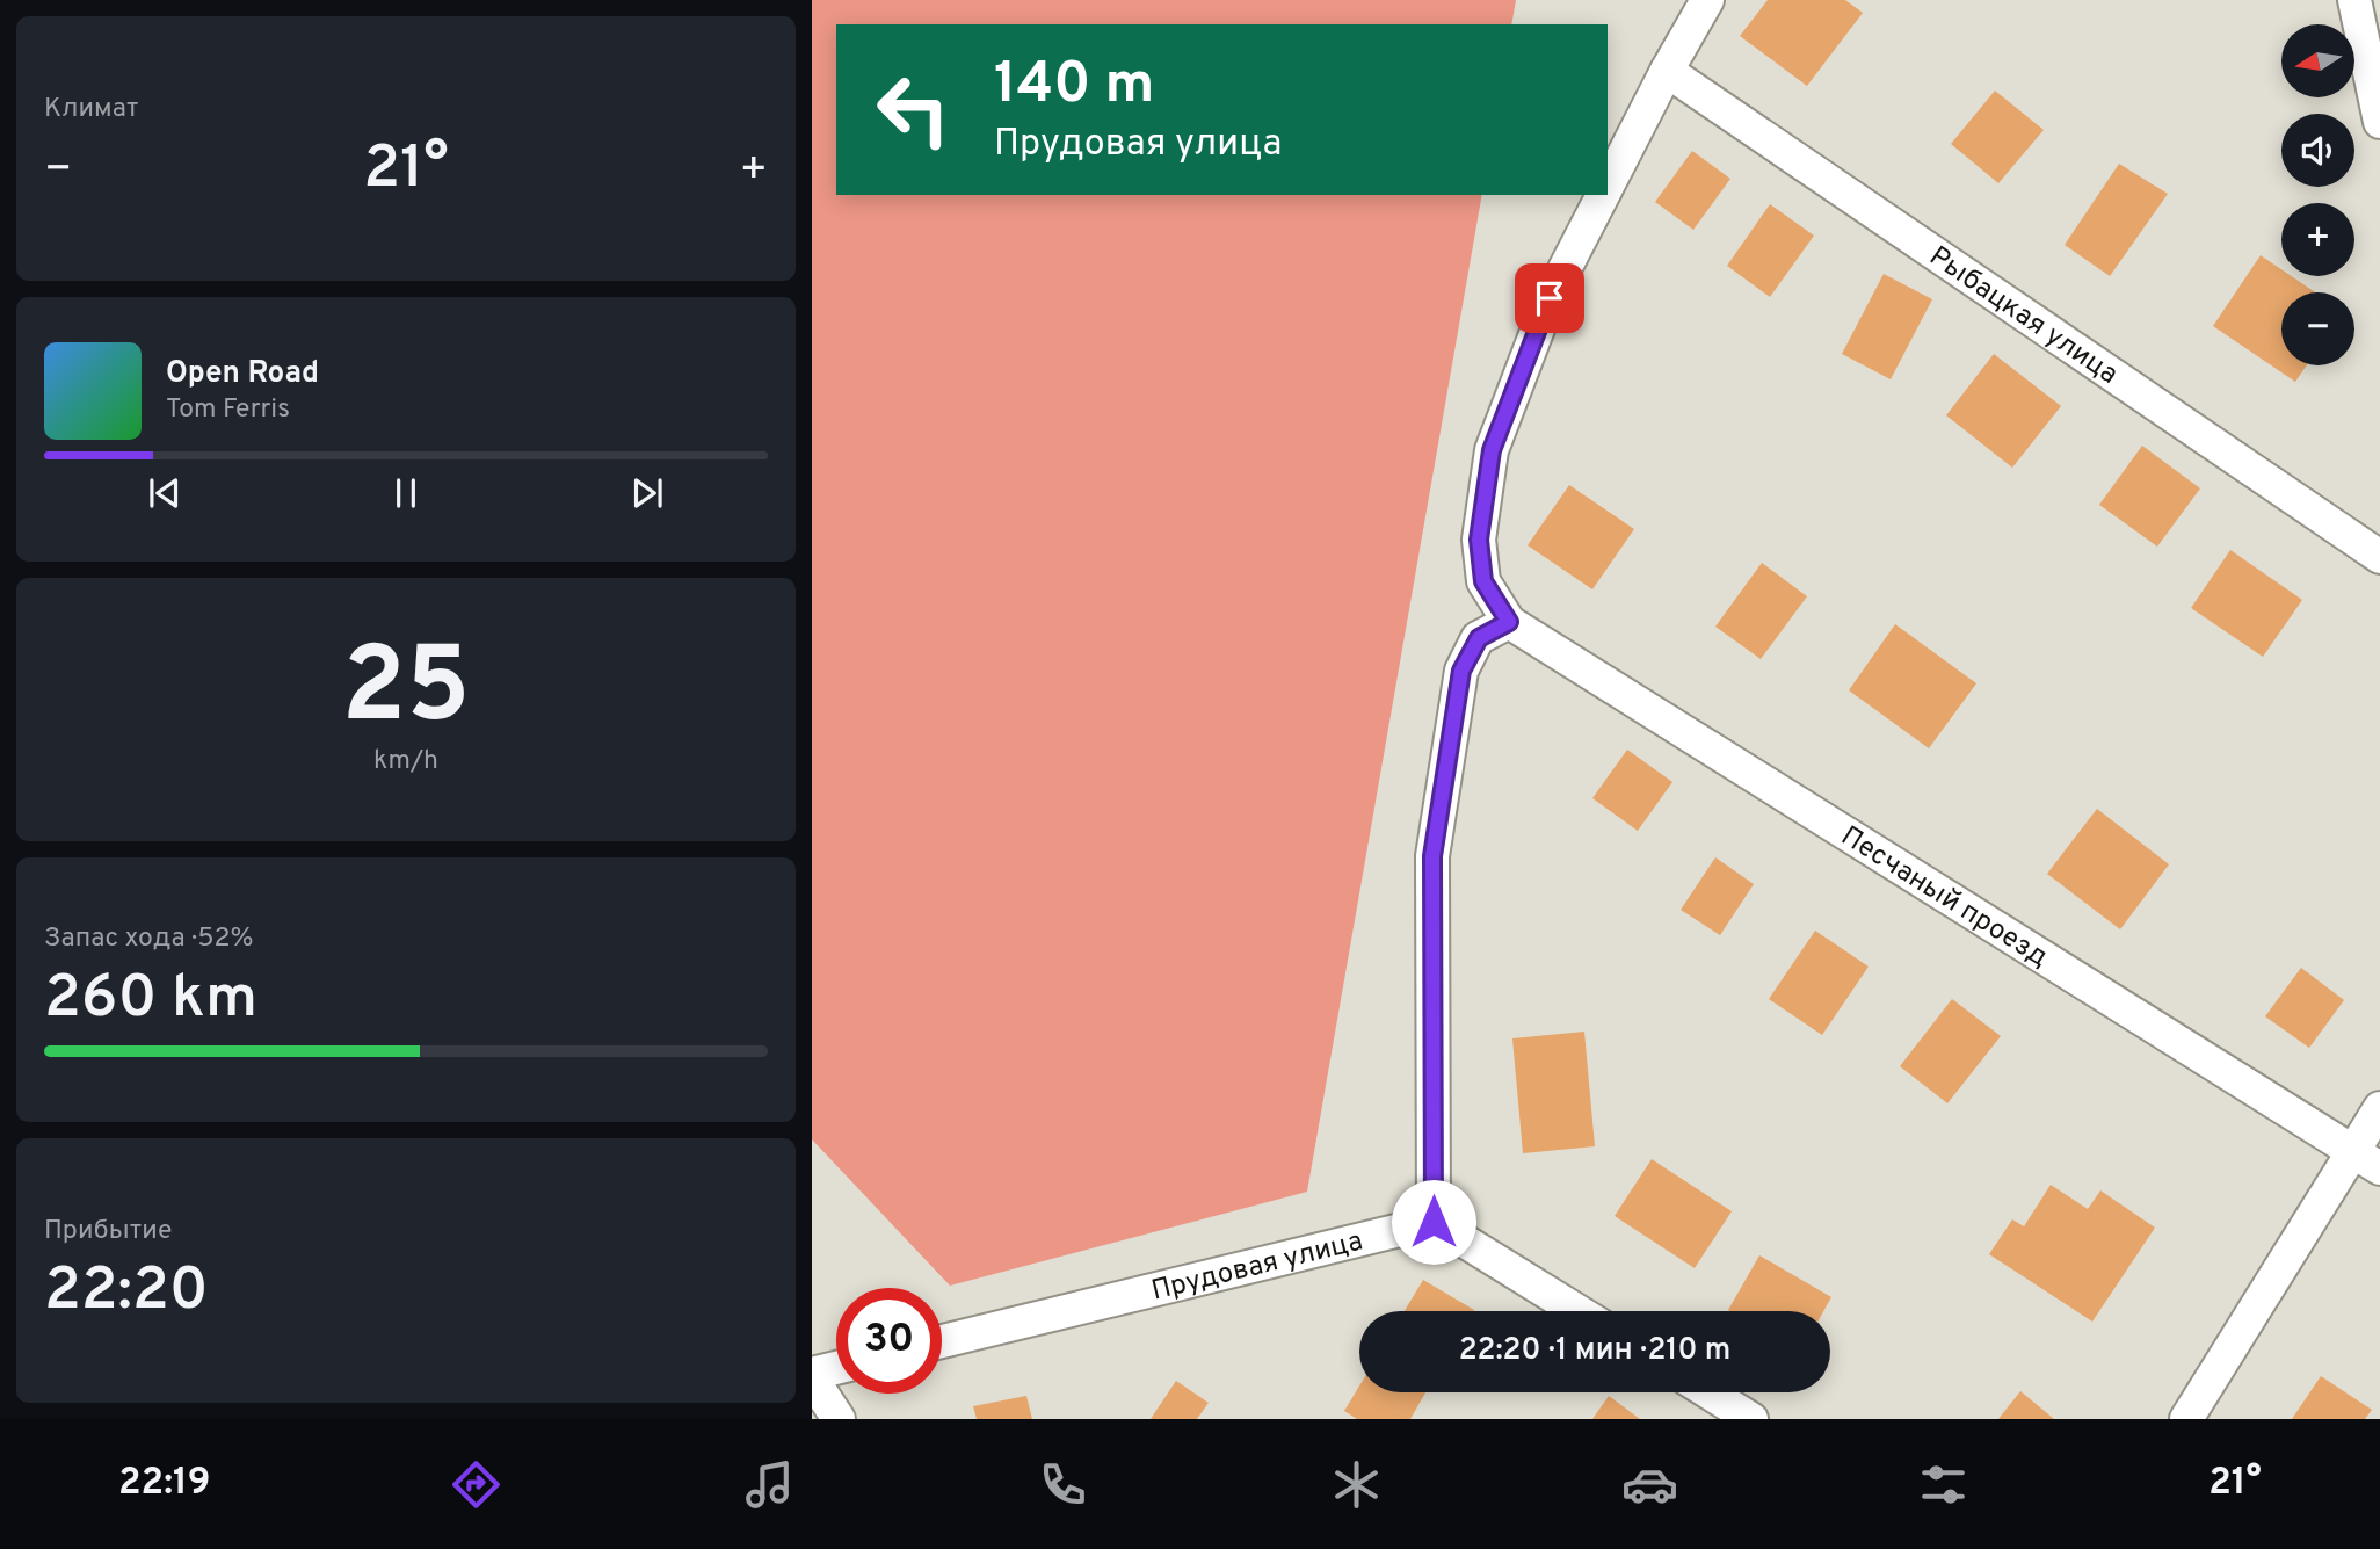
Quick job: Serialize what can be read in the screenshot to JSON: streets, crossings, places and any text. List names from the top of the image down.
{
  "streets": {
    "street": ["Рыбацкая улица", "Песчаный проезд", "Прудовая улица"]
  },
  "north": "left",
  "page": {
    "tile": [
      "Климат",
      ["25", "km/h"],
      ["Запас хода · 52%", "260 km"],
      ["Прибытие", "22:20"]
    ],
    "map_buttons": ["+", "−"],
    "turn": ["140 m", "Прудовая улица"],
    "heat": ["−", "21°", "+"],
    "song": ["Open Road", "Tom Ferris"],
    "limit": "30",
    "trip": "22:20 · 1 мин · 210 m",
    "tabs": ["22:19", "21°"]
  }
}
